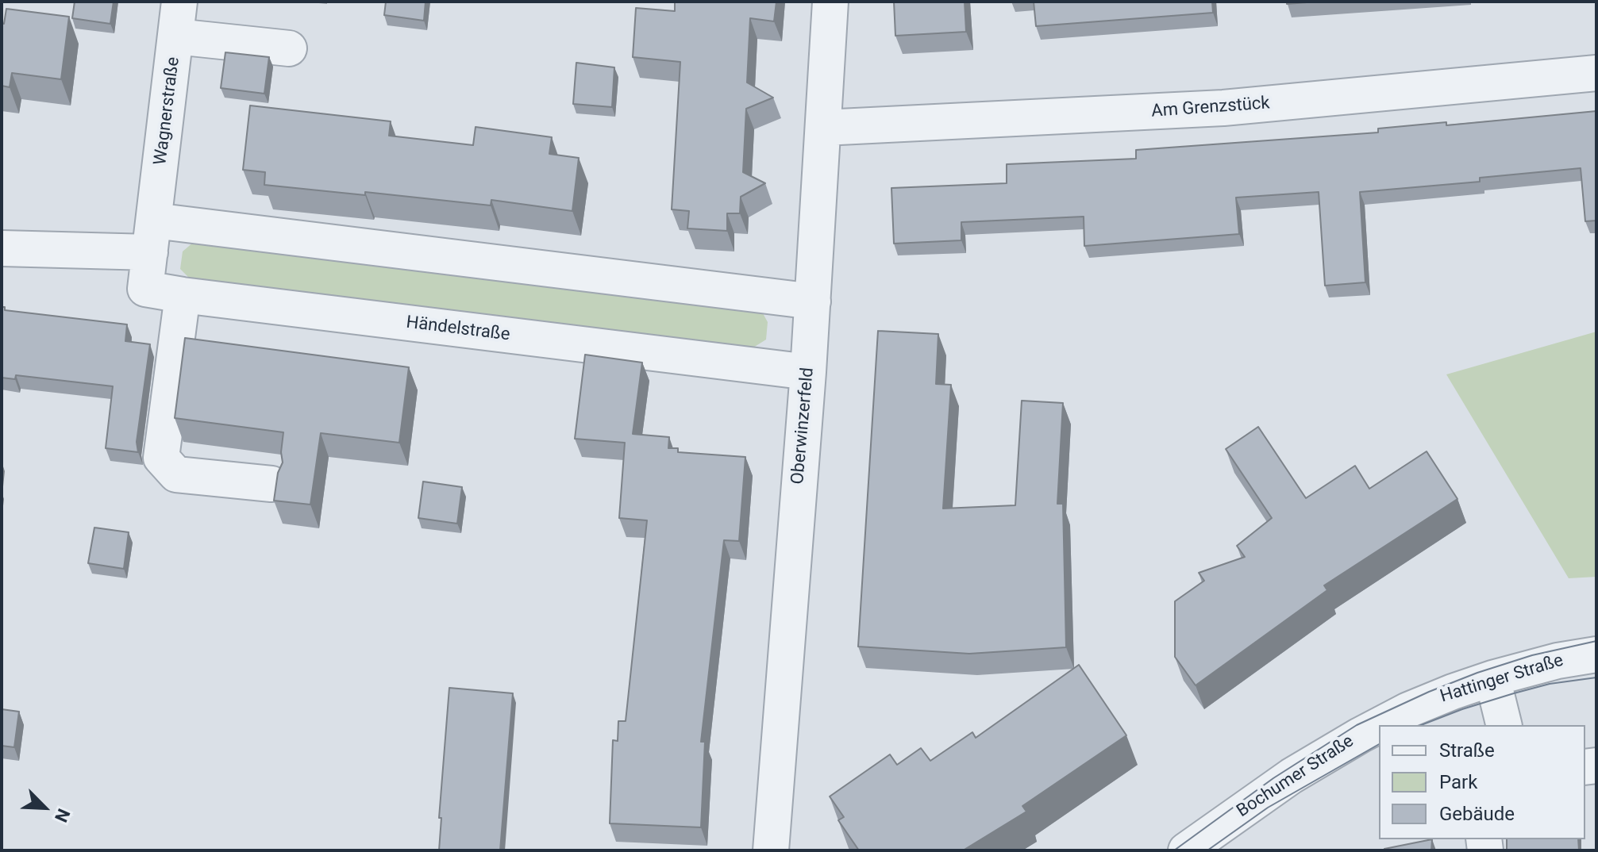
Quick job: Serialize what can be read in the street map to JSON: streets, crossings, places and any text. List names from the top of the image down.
{
  "streets": {
    "street": [
      "Am Grenzstück",
      "Wagnerstraße",
      "Händelstraße",
      "Oberwinzerfeld",
      "Hattinger Straße",
      "Bochumer Straße"
    ]
  },
  "crossings": [
    ["Am Grenzstück", "Oberwinzerfeld"],
    ["Wagnerstraße", "Händelstraße"],
    ["Händelstraße", "Oberwinzerfeld"],
    ["Hattinger Straße", "Bochumer Straße"]
  ],
  "legend": ["Straße", "Park", "Gebäude"],
  "north": "bottom right"
}
